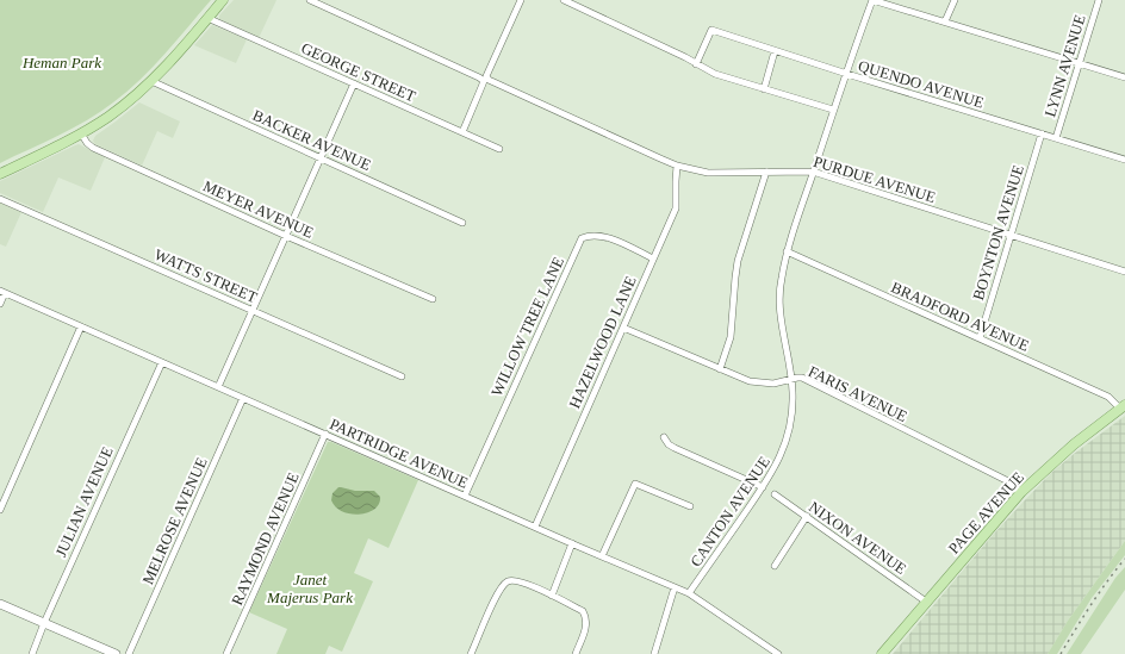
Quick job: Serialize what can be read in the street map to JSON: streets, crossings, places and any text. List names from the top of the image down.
{
  "streets": {
    "main road": ["PAGE AVENUE"],
    "street": [
      "LYNN AVENUE",
      "GEORGE STREET",
      "QUENDO AVENUE",
      "BACKER AVENUE",
      "PURDUE AVENUE",
      "MEYER AVENUE",
      "BOYNTON AVENUE",
      "WATTS STREET",
      "BRADFORD AVENUE",
      "WILLOW TREE LANE",
      "HAZELWOOD LANE",
      "FARIS AVENUE",
      "PARTRIDGE AVENUE",
      "JULIAN AVENUE",
      "CANTON AVENUE",
      "MELROSE AVENUE",
      "NIXON AVENUE",
      "RAYMOND AVENUE"
    ]
  },
  "crossings": [
    ["LYNN AVENUE", "QUENDO AVENUE"],
    ["QUENDO AVENUE", "BOYNTON AVENUE"],
    ["QUENDO AVENUE", "CANTON AVENUE"],
    ["PURDUE AVENUE", "BOYNTON AVENUE"],
    ["PURDUE AVENUE", "HAZELWOOD LANE"],
    ["PURDUE AVENUE", "CANTON AVENUE"],
    ["BOYNTON AVENUE", "BRADFORD AVENUE"],
    ["BRADFORD AVENUE", "CANTON AVENUE"],
    ["BRADFORD AVENUE", "PAGE AVENUE"],
    ["WILLOW TREE LANE", "HAZELWOOD LANE"],
    ["WILLOW TREE LANE", "PARTRIDGE AVENUE"],
    ["HAZELWOOD LANE", "FARIS AVENUE"],
    ["HAZELWOOD LANE", "PARTRIDGE AVENUE"],
    ["FARIS AVENUE", "CANTON AVENUE"],
    ["FARIS AVENUE", "PAGE AVENUE"],
    ["PARTRIDGE AVENUE", "JULIAN AVENUE"],
    ["PARTRIDGE AVENUE", "CANTON AVENUE"],
    ["PARTRIDGE AVENUE", "MELROSE AVENUE"],
    ["PARTRIDGE AVENUE", "RAYMOND AVENUE"],
    ["PAGE AVENUE", "NIXON AVENUE"]
  ],
  "parks": ["Heman Park", "Janet Majerus Park"]
}
